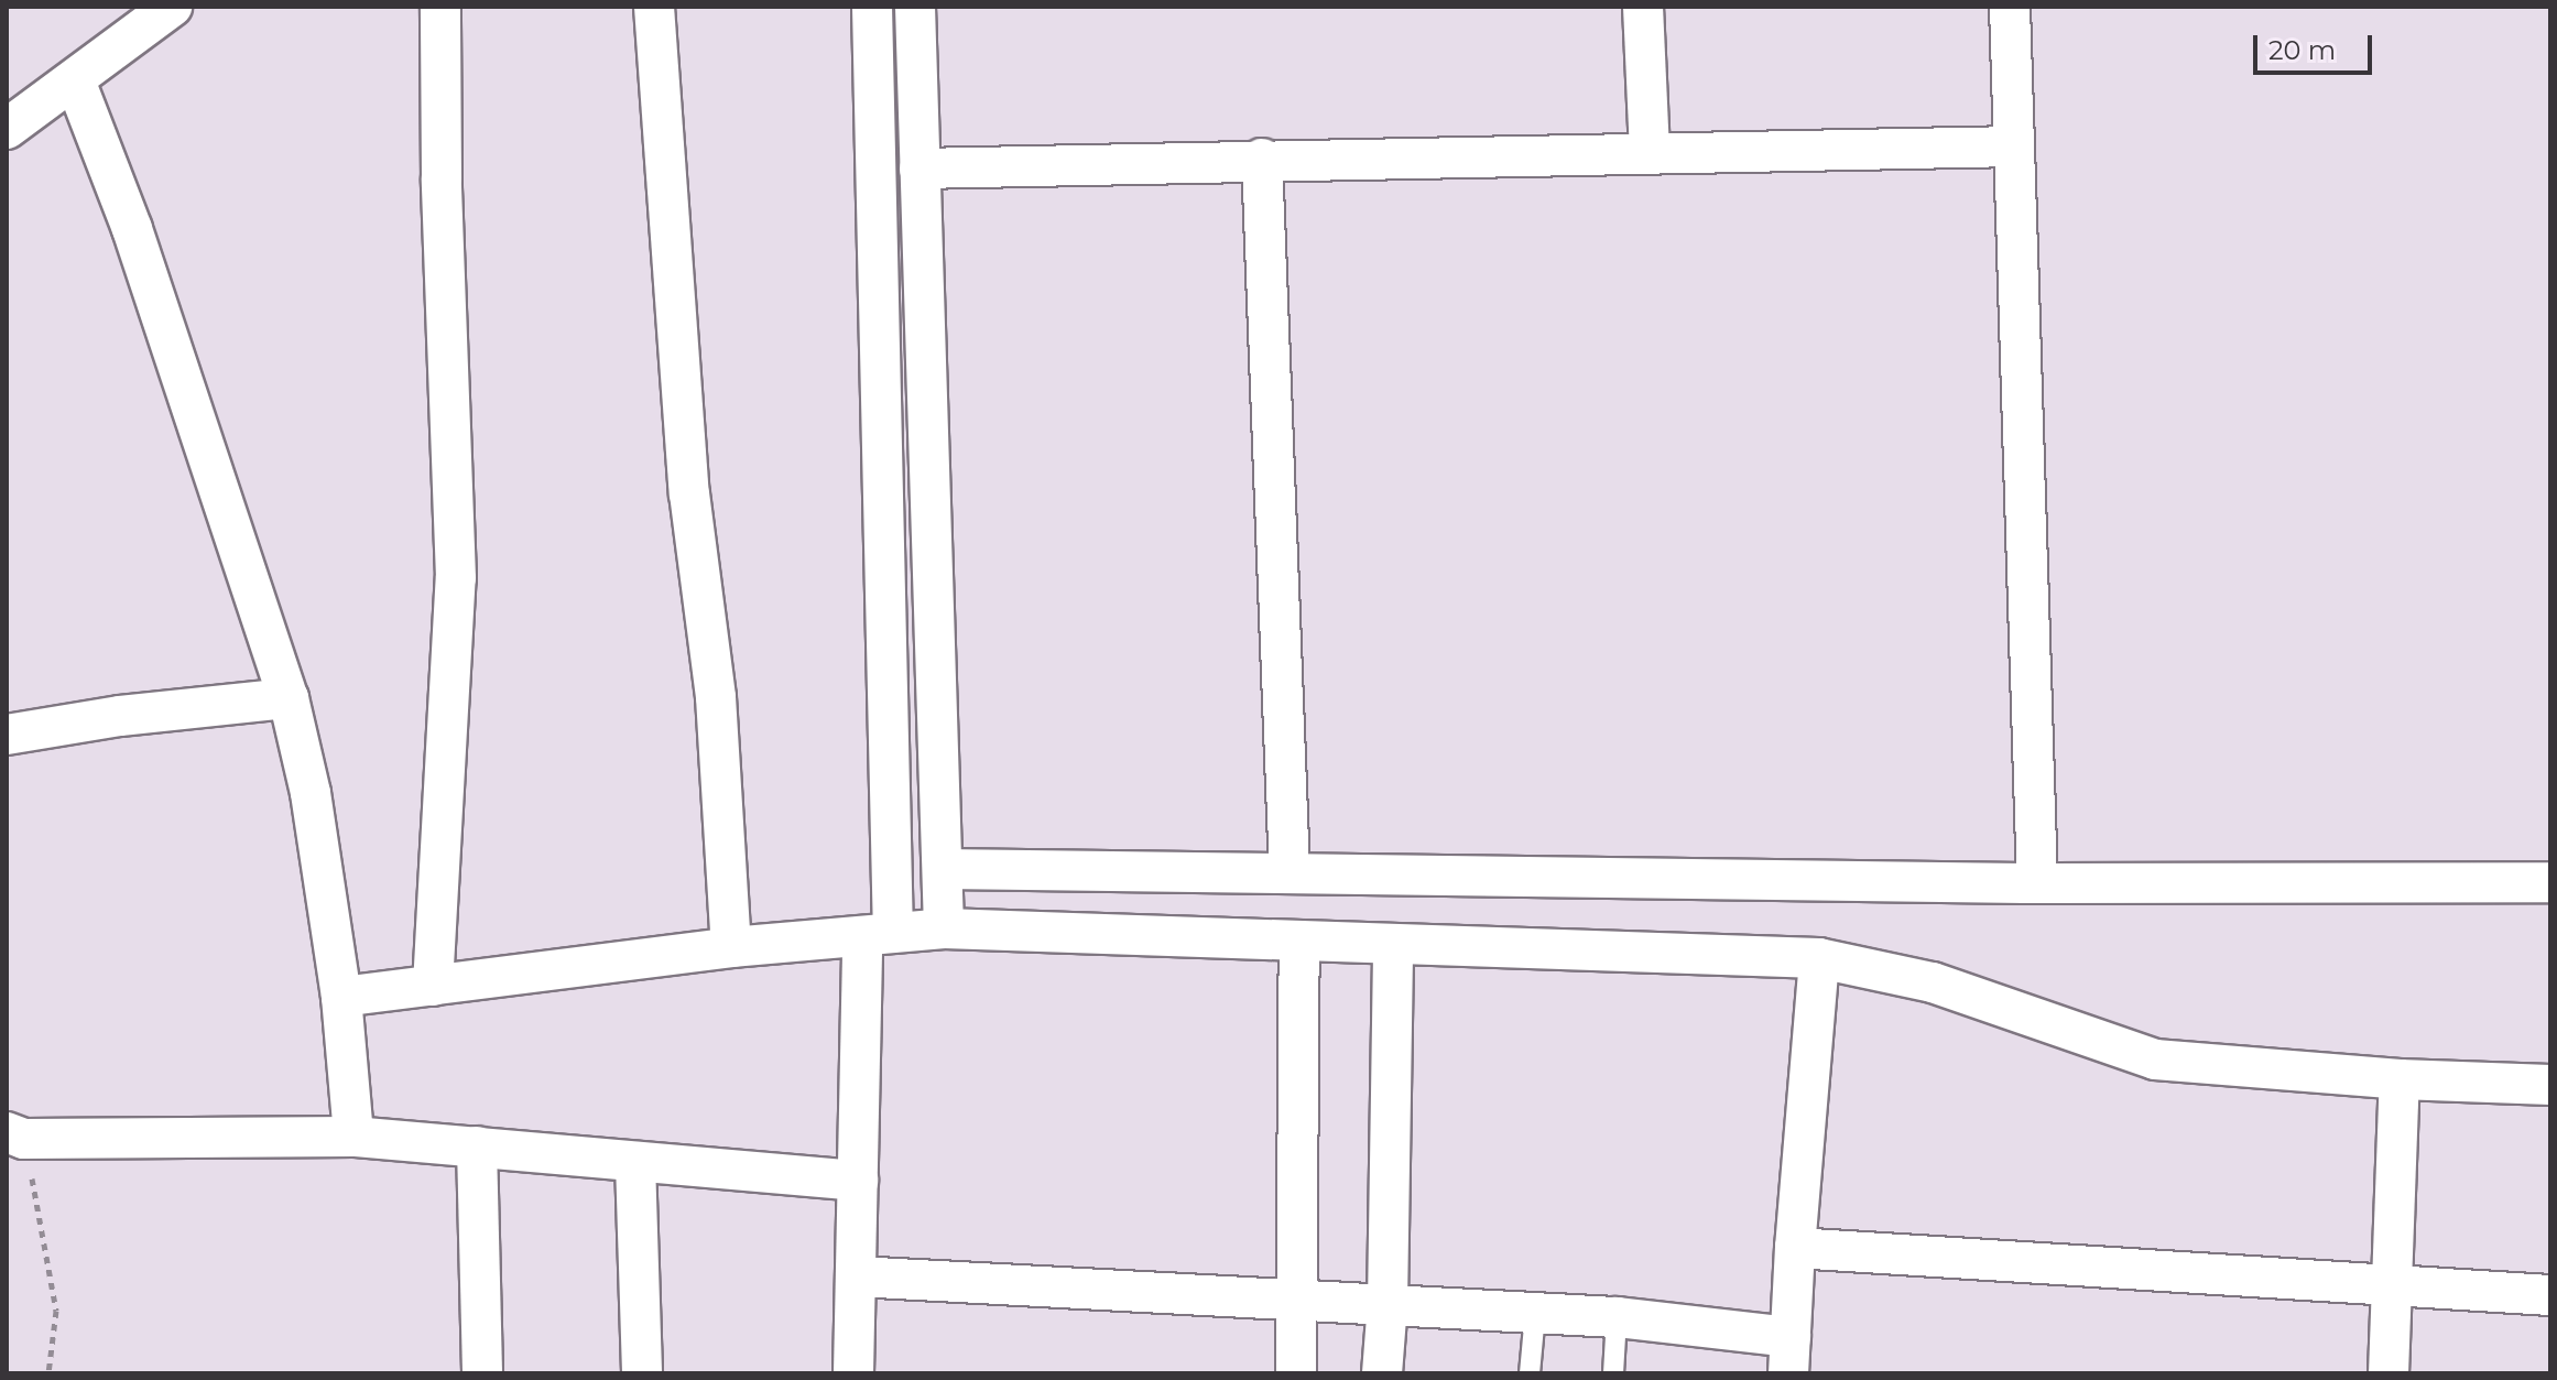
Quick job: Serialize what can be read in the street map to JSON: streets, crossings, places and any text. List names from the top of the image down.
{
  "scale_bar": "20 m"
}
